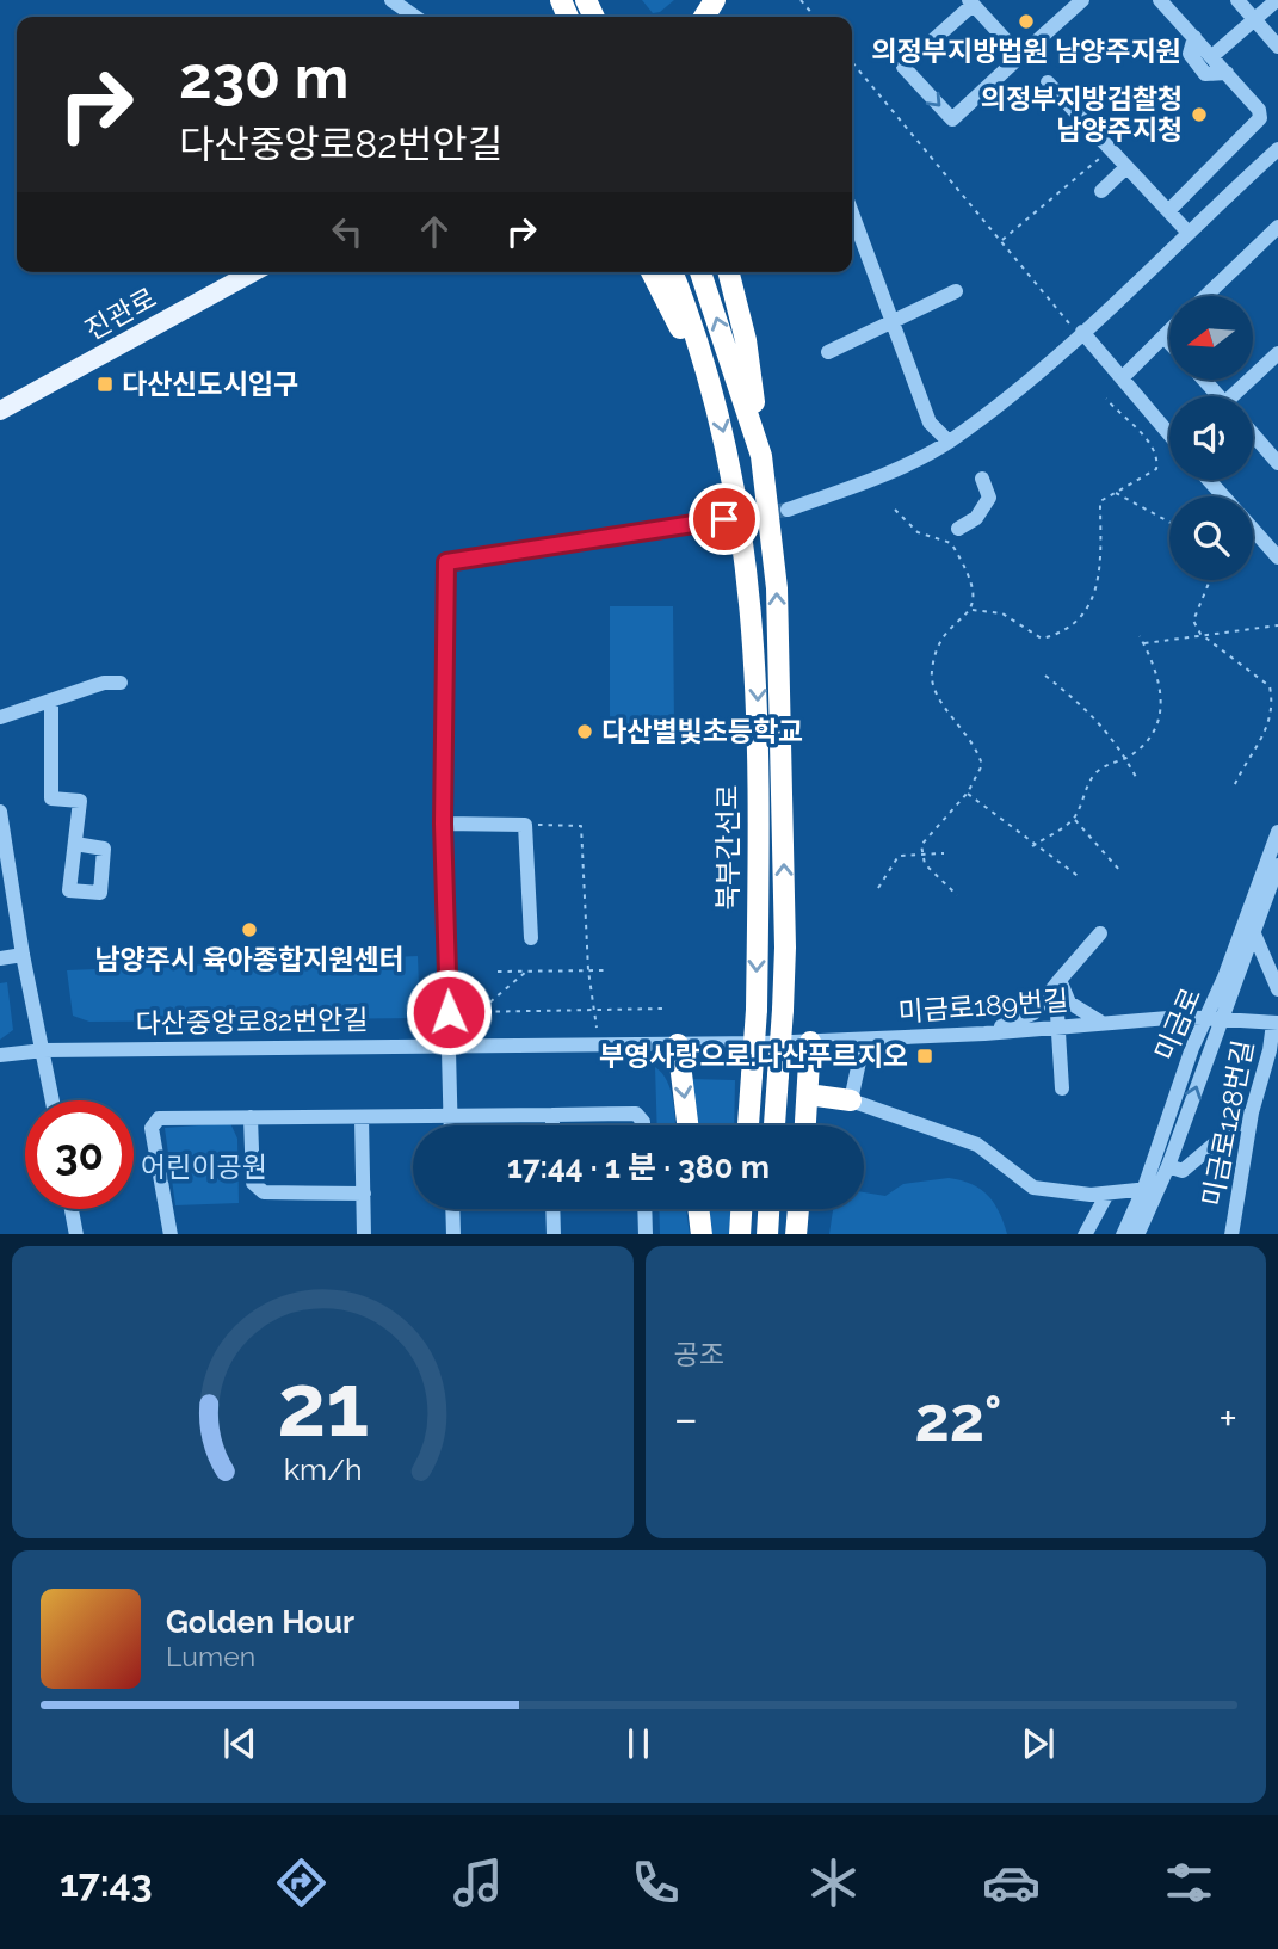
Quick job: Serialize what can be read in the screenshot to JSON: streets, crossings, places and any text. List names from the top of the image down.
{
  "streets": {
    "highway": ["북부간선로"],
    "main road": ["진관로"],
    "street": [
      "미금로189번길",
      "다산중앙로82번안길",
      "미금로",
      "미금로128번길"
    ]
  },
  "crossings": [
    ["미금로189번길", "다산중앙로82번안길"],
    ["미금로189번길", "미금로"],
    ["미금로189번길", "미금로128번길"]
  ],
  "parks": ["어린이공원"],
  "places": {
    "other": [
      "의정부지방법원 남양주지원",
      "의정부지방검찰청 남양주지청",
      "다산별빛초등학교",
      "남양주시 육아종합지원센터"
    ],
    "transit": ["다산신도시입구", "부영사랑으로.다산푸르지오"]
  },
  "north": "left",
  "page": {
    "turn": ["230 m", "다산중앙로82번안길"],
    "limit": "30",
    "trip": "17:44 · 1 분 · 380 m",
    "tile": "공조",
    "heat": ["−", "22°", "+"],
    "song": ["Golden Hour", "Lumen"],
    "tabs": "17:43",
    "gauge": ["21", "km/h"]
  }
}
